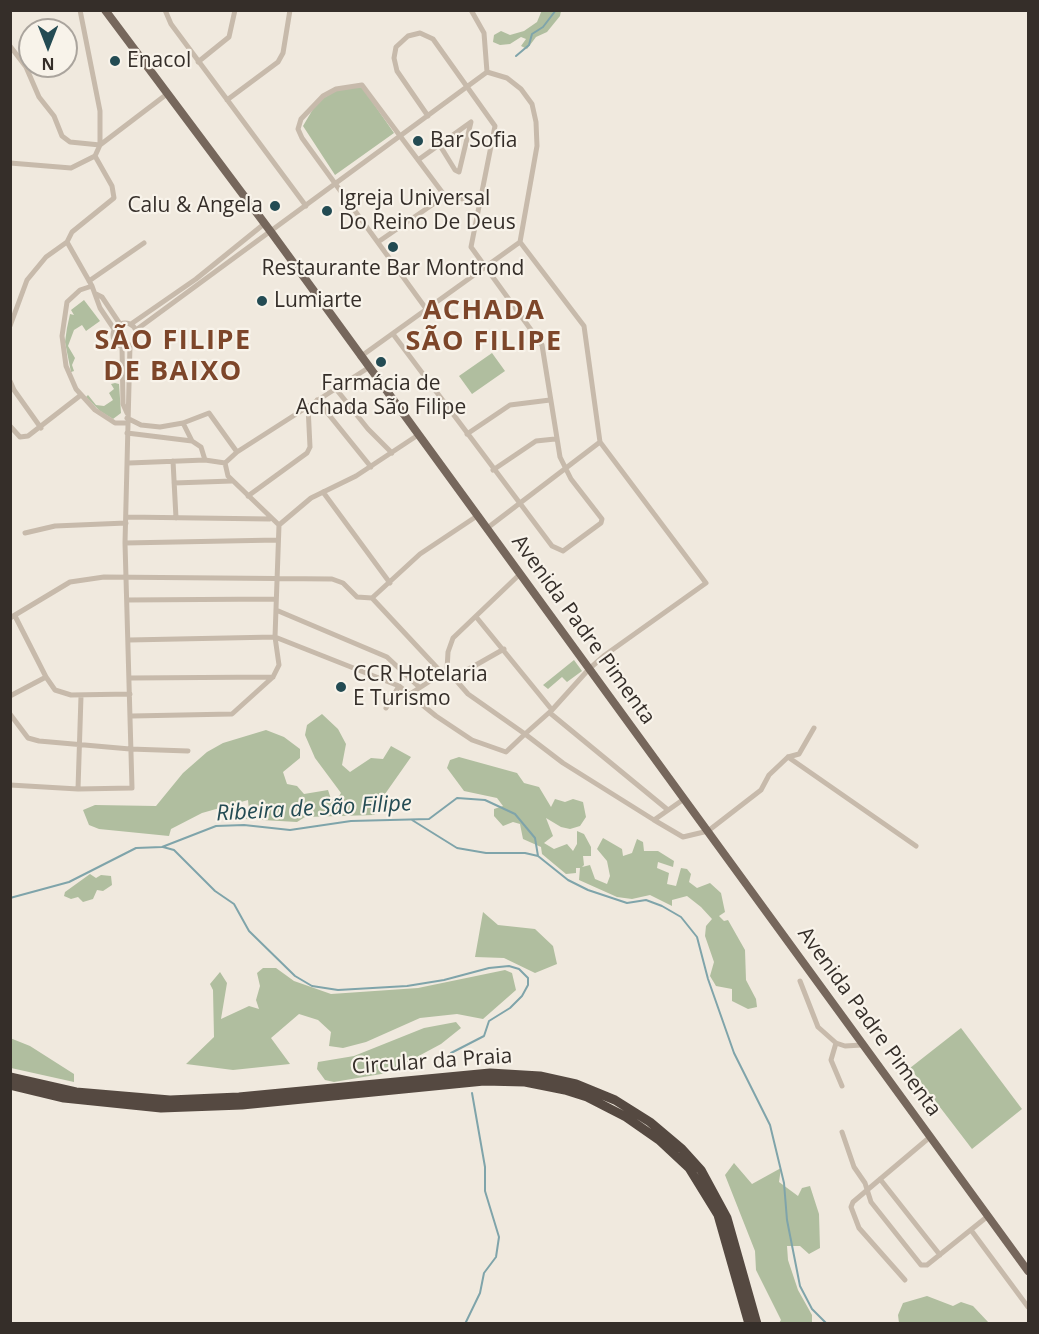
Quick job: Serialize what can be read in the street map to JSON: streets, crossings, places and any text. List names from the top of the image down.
{
  "streets": {
    "highway": ["Circular da Praia"],
    "main road": ["Avenida Padre Pimenta"]
  },
  "districts": ["ACHADA SÃO FILIPE", "SÃO FILIPE DE BAIXO"],
  "water": ["Ribeira de São Filipe"],
  "places": [
    "Enacol",
    "Bar Sofia",
    "Calu & Angela",
    "Igreja Universal Do Reino De Deus",
    "Restaurante Bar Montrond",
    "Lumiarte",
    "Farmácia de Achada São Filipe",
    "CCR Hotelaria E Turismo"
  ],
  "north": "bottom"
}
